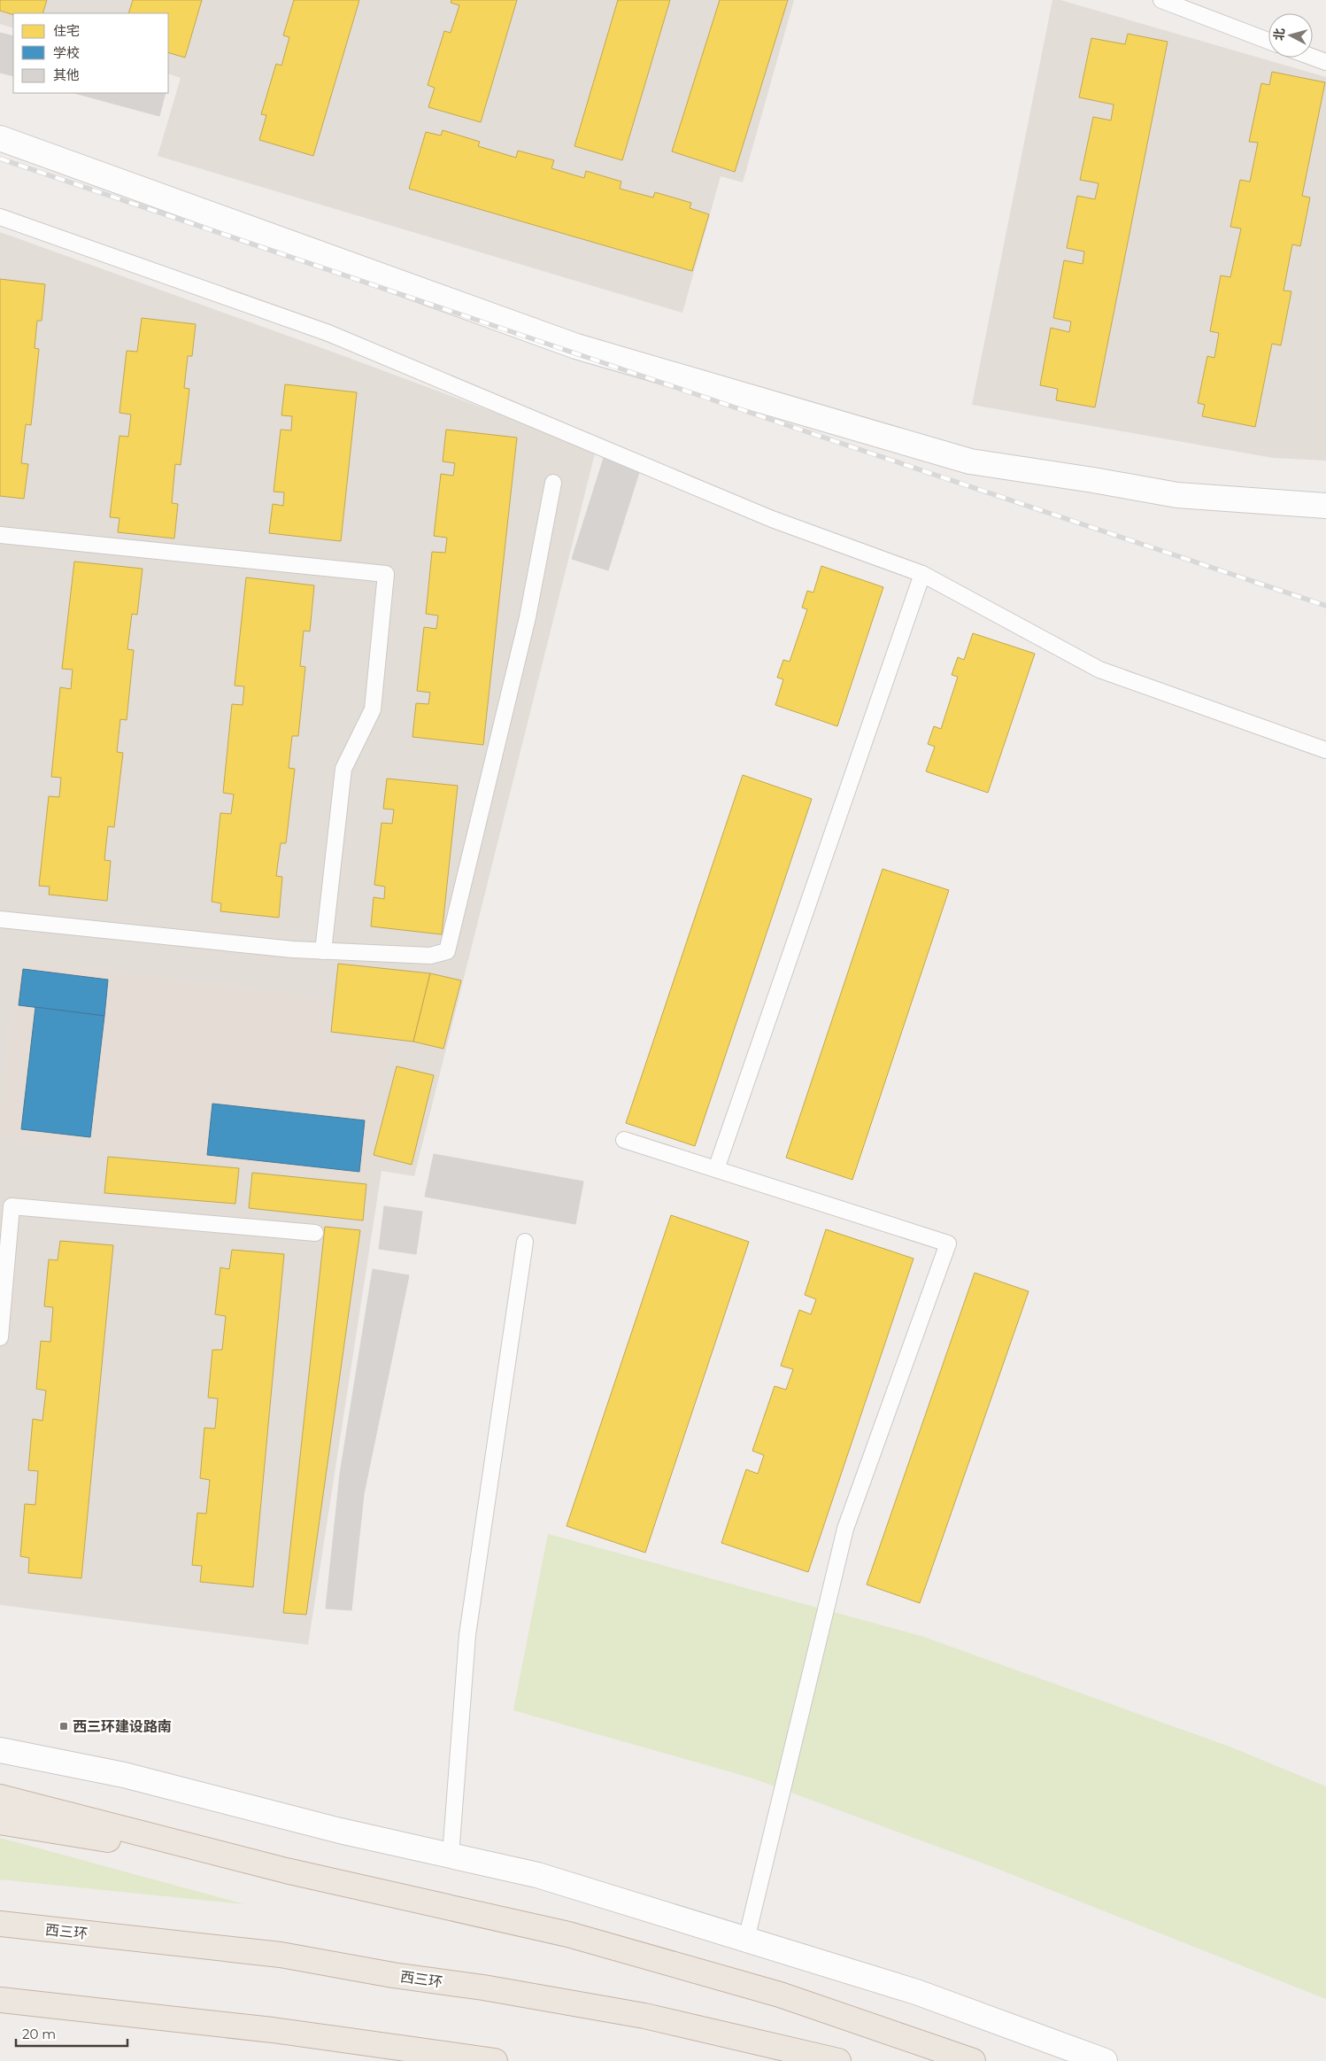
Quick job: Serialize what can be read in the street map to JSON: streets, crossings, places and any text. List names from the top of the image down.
{
  "streets": {
    "highway": ["西三环"]
  },
  "places": {
    "transit": ["西三环建设路南"]
  },
  "legend": ["住宅", "学校", "其他"],
  "scale_bar": "20 m",
  "north": "left"
}
